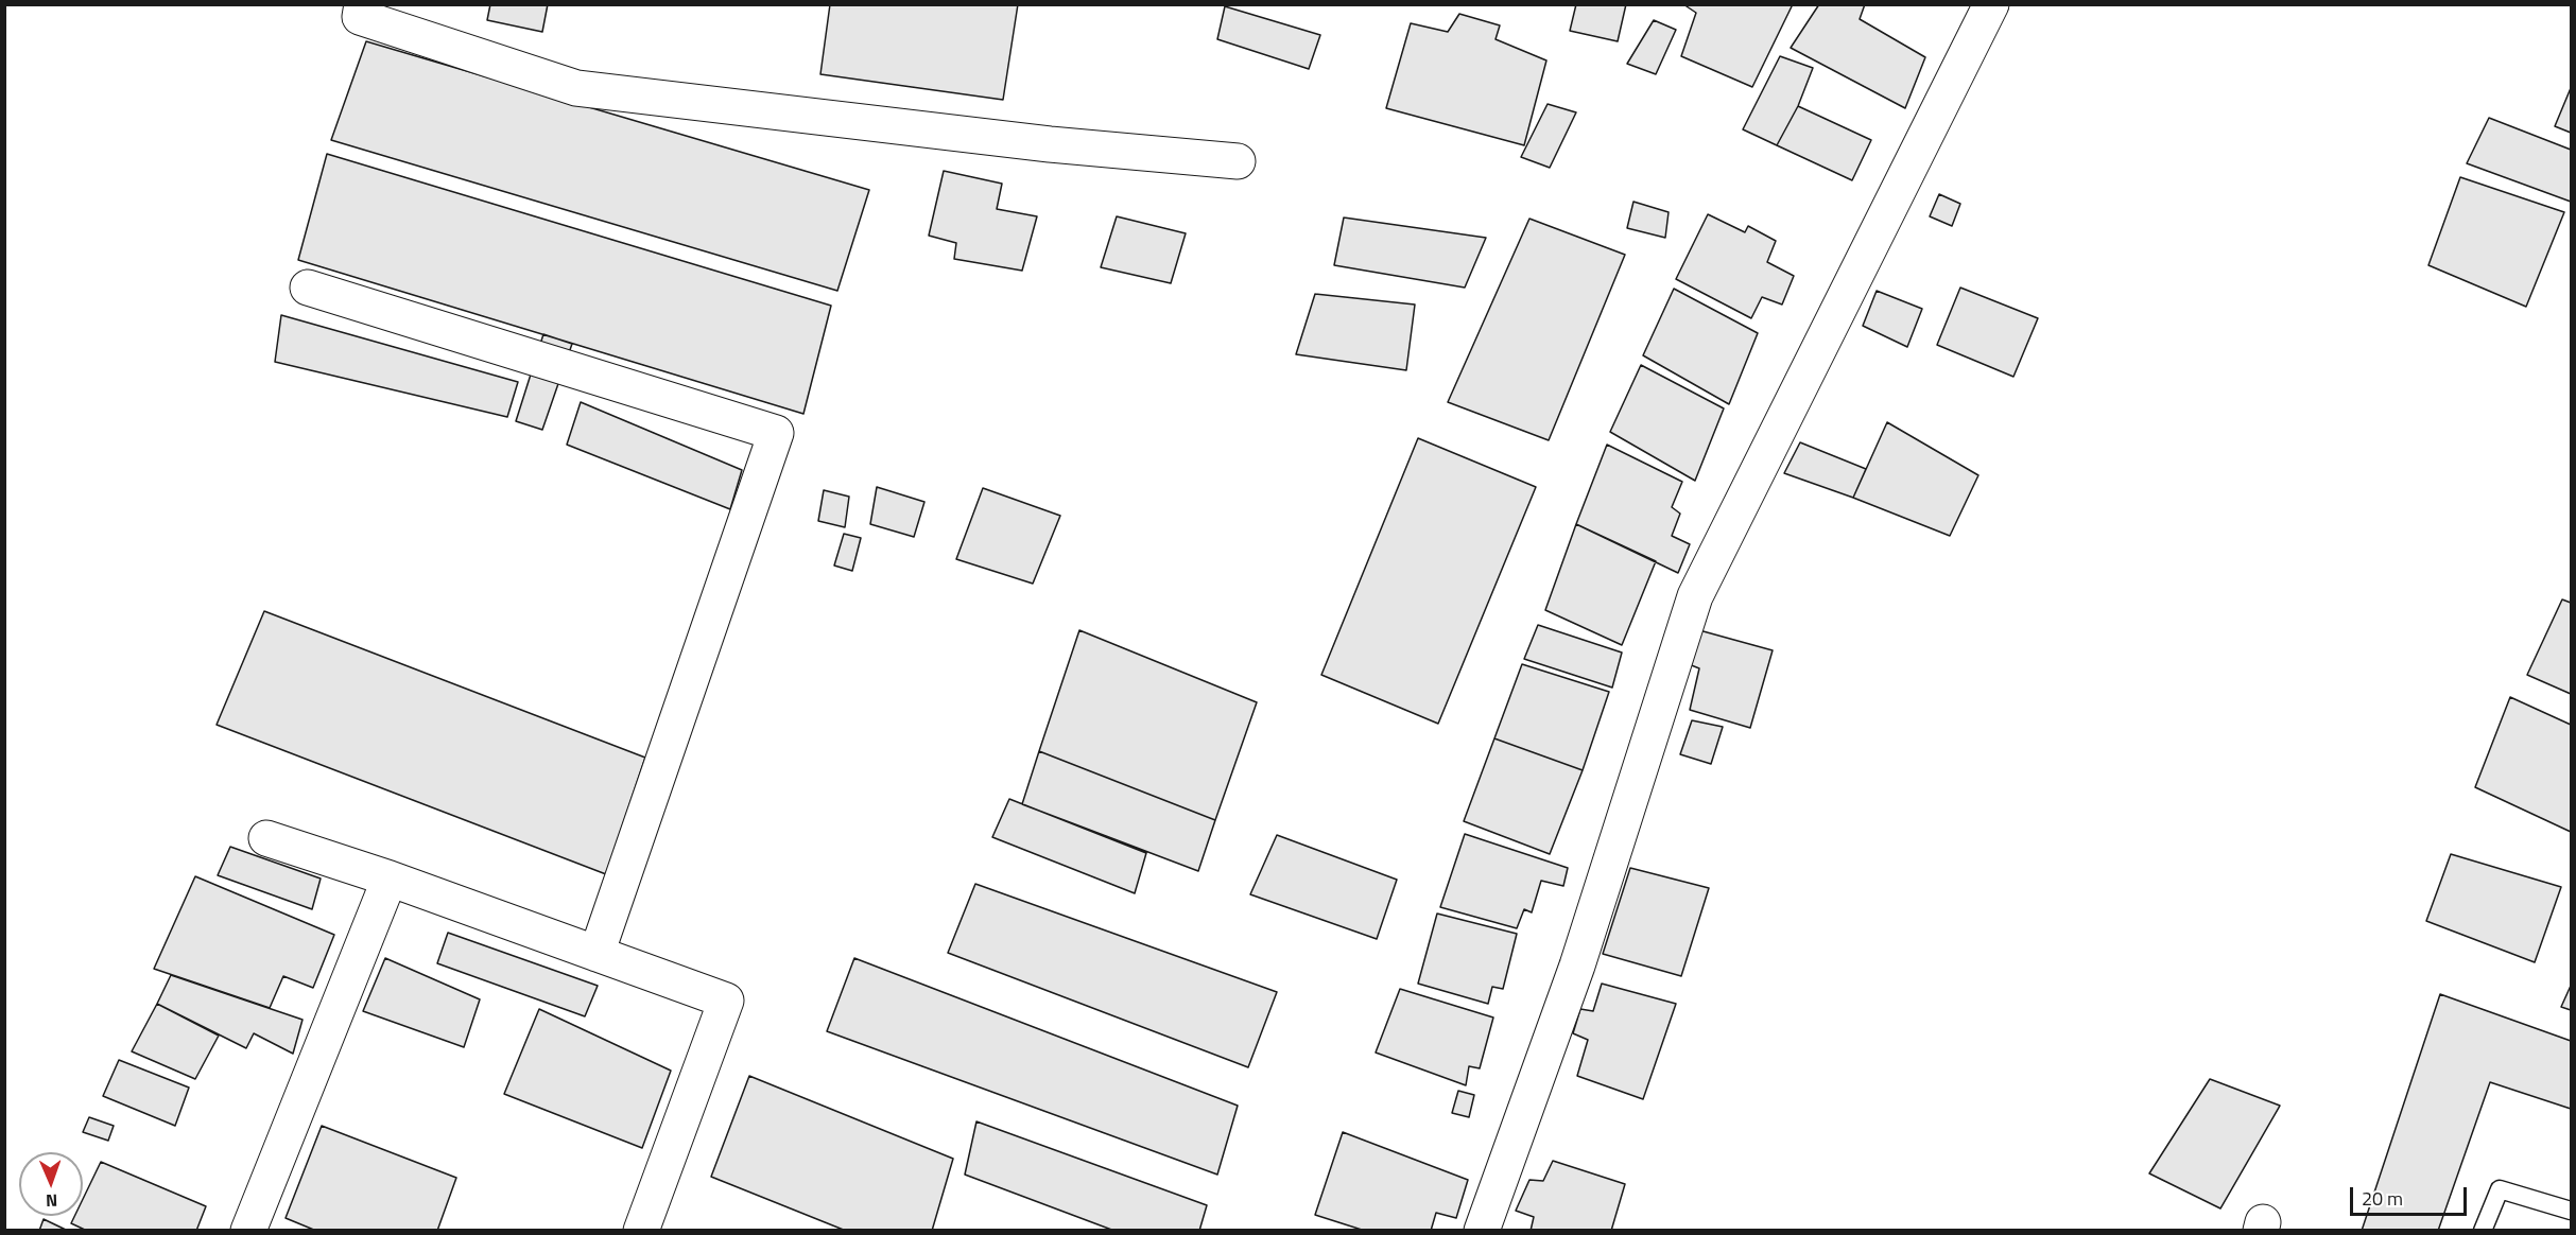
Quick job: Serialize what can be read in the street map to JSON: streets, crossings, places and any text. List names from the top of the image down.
{
  "scale_bar": "20 m",
  "north": "bottom"
}
